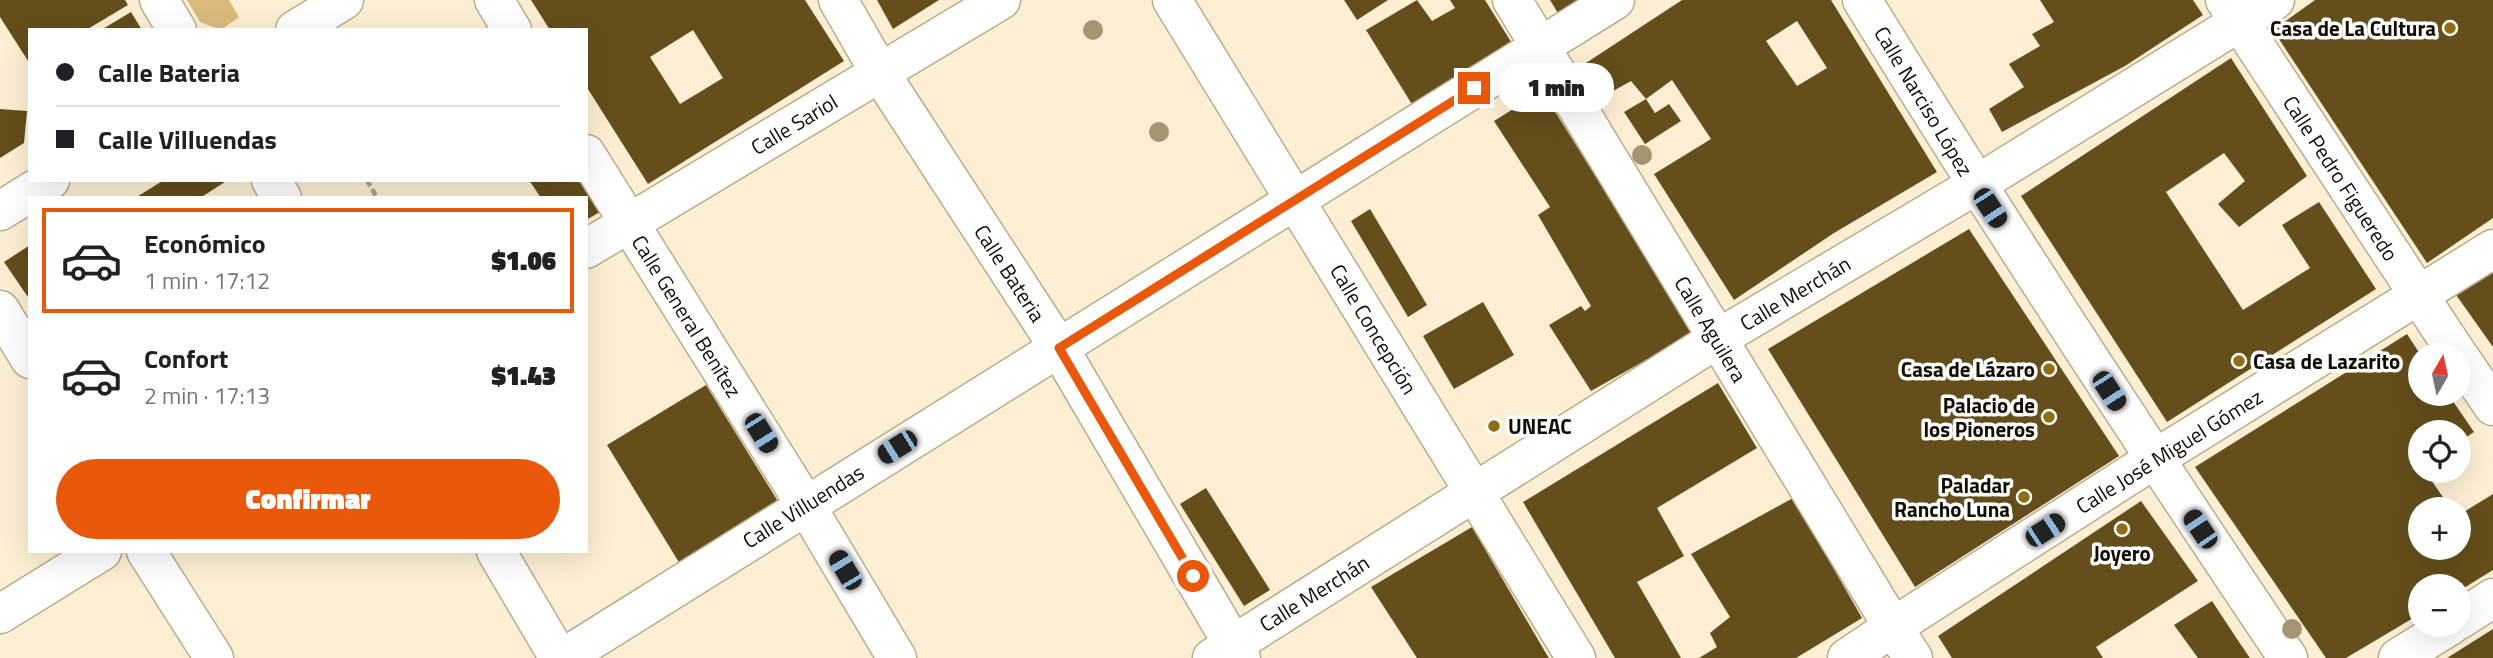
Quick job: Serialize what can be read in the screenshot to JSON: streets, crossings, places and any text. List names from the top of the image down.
{
  "streets": {
    "street": [
      "Calle Narciso López",
      "Calle Sariol",
      "Calle Pedro Figueredo",
      "Calle Bateria",
      "Calle Merchán",
      "Calle General Benítez",
      "Calle Concepción",
      "Calle Aguilera",
      "Calle José Miguel Gómez",
      "Calle Villuendas"
    ]
  },
  "crossings": [
    ["Calle Narciso López", "Calle Merchán"],
    ["Calle Narciso López", "Calle José Miguel Gómez"],
    ["Calle Sariol", "Calle Bateria"],
    ["Calle Sariol", "Calle General Benítez"],
    ["Calle Pedro Figueredo", "Calle Merchán"],
    ["Calle Pedro Figueredo", "Calle José Miguel Gómez"],
    ["Calle Bateria", "Calle Merchán"],
    ["Calle Bateria", "Calle Villuendas"],
    ["Calle Merchán", "Calle Concepción"],
    ["Calle Merchán", "Calle Aguilera"],
    ["Calle General Benítez", "Calle Villuendas"],
    ["Calle Concepción", "Calle Villuendas"],
    ["Calle Aguilera", "Calle José Miguel Gómez"],
    ["Calle Aguilera", "Calle Villuendas"]
  ],
  "places": [
    "Casa de La Cultura",
    "Casa de Lazarito",
    "Casa de Lázaro",
    "Palacio de los Pioneros",
    "UNEAC",
    "Paladar Rancho Luna",
    "Joyero"
  ],
  "north": "top",
  "page": {
    "banner": ["Calle Bateria", "Calle Villuendas"],
    "bubble": "1 min",
    "list": [
      {
        "name": "Económico",
        "note": "1 min · 17:12",
        "value": "$1.06"
      },
      {
        "name": "Confort",
        "note": "2 min · 17:13",
        "value": "$1.43"
      }
    ],
    "map_buttons": ["+", "−"],
    "buttons": "Confirmar"
  }
}
